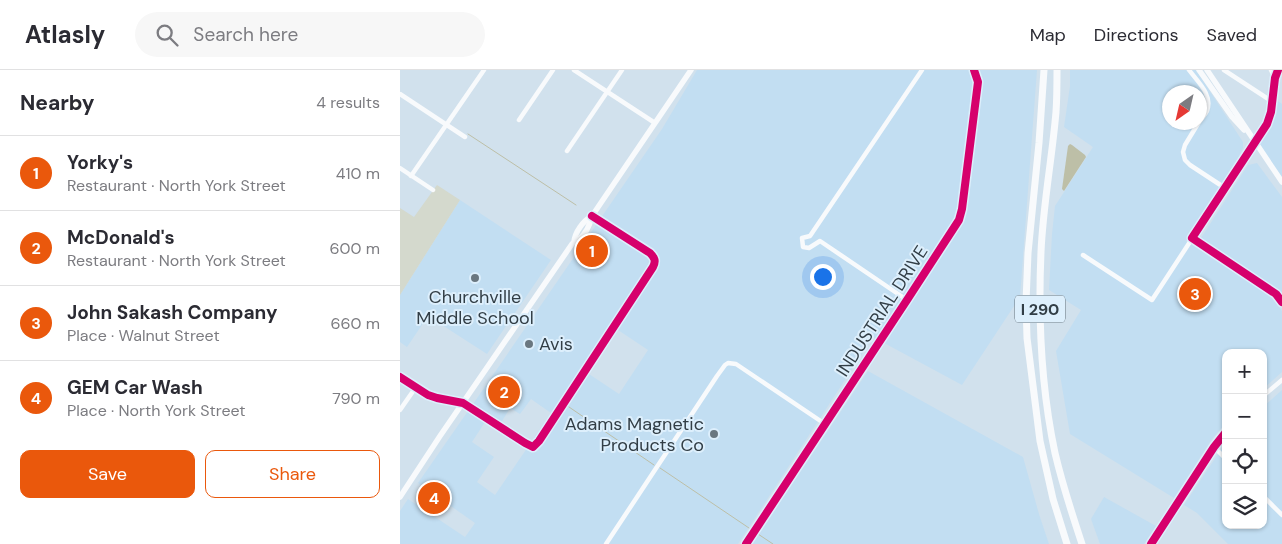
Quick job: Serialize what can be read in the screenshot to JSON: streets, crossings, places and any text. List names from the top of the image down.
{
  "streets": {
    "highway": ["I 290"],
    "street": ["INDUSTRIAL DRIVE"]
  },
  "places": ["Churchville Middle School", "Avis", "Adams Magnetic Products Co"],
  "north": "bottom left",
  "page": {
    "header": "Atlasly",
    "search": "Search here",
    "nav": ["Map", "Directions", "Saved"],
    "heading": ["Nearby", "4 results"],
    "list": [
      {
        "mark": "1",
        "name": "Yorky's",
        "note": "Restaurant · North York Street",
        "value": "410 m"
      },
      {
        "mark": "2",
        "name": "McDonald's",
        "note": "Restaurant · North York Street",
        "value": "600 m"
      },
      {
        "mark": "3",
        "name": "John Sakash Company",
        "note": "Place · Walnut Street",
        "value": "660 m"
      },
      {
        "mark": "4",
        "name": "GEM Car Wash",
        "note": "Place · North York Street",
        "value": "790 m"
      }
    ],
    "pins": [
      "1",
      "3",
      "2",
      "4"
    ],
    "map_buttons": ["+", "−"],
    "buttons": ["Save", "Share"]
  }
}
